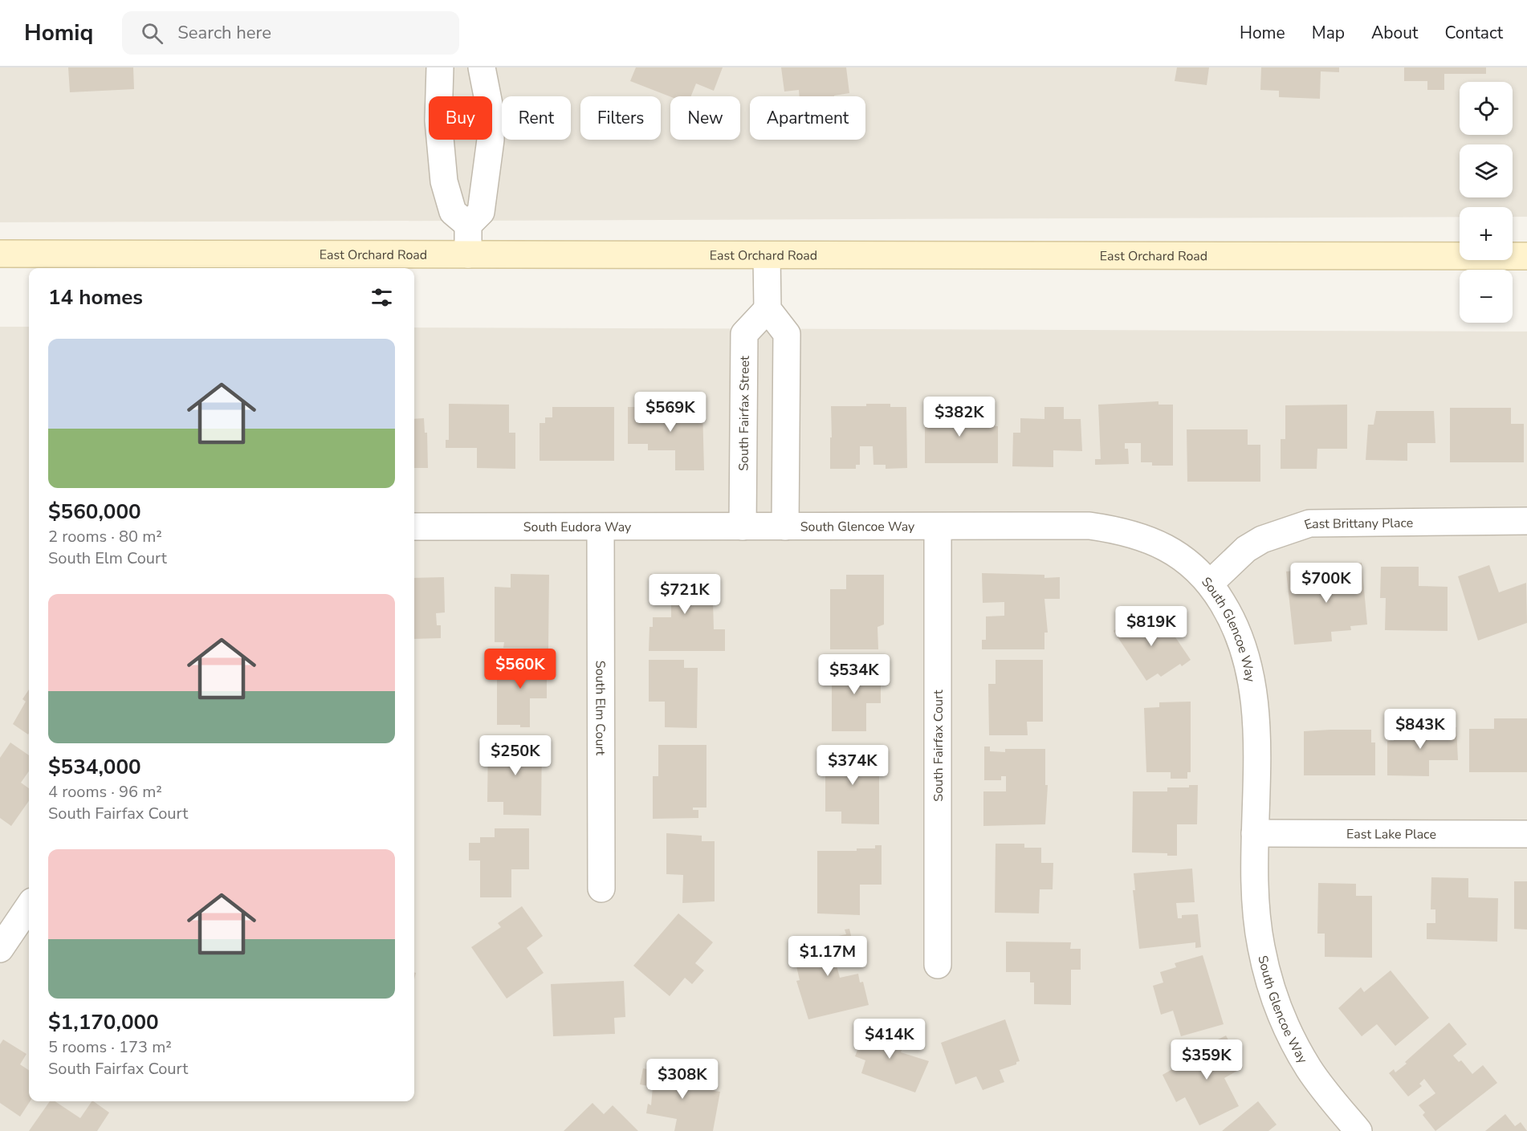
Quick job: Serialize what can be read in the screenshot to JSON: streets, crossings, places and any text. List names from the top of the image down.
{
  "streets": {
    "street": [
      "East Orchard Road",
      "South Fairfax Street",
      "East Brittany Place",
      "South Glencoe Way",
      "South Eudora Way",
      "South Elm Court",
      "South Fairfax Court",
      "East Lake Place"
    ]
  },
  "crossings": [
    ["South Fairfax Street", "South Glencoe Way"],
    ["South Fairfax Street", "South Eudora Way"],
    ["East Brittany Place", "South Glencoe Way"],
    ["South Glencoe Way", "South Eudora Way"],
    ["South Glencoe Way", "South Fairfax Court"],
    ["South Glencoe Way", "East Lake Place"],
    ["South Eudora Way", "South Elm Court"]
  ],
  "page": {
    "header": "Homiq",
    "search": "Search here",
    "nav": [
      "Home",
      "Map",
      "About",
      "Contact"
    ],
    "map_buttons": ["+", "−"],
    "chip": [
      "Buy",
      "Rent",
      "Filters",
      "New",
      "Apartment"
    ],
    "heading": "14 homes",
    "list": [
      {
        "name": "$560,000",
        "note": "2 rooms · 80 m² · South Elm Court"
      },
      {
        "name": "$534,000",
        "note": "4 rooms · 96 m² · South Fairfax Court"
      },
      {
        "name": "$1,170,000",
        "note": "5 rooms · 173 m² · South Fairfax Court"
      }
    ],
    "price": [
      "$569K",
      "$382K",
      "$700K",
      "$721K",
      "$819K",
      "$560K",
      "$534K",
      "$843K",
      "$250K",
      "$374K",
      "$1.17M",
      "$414K",
      "$359K",
      "$308K"
    ]
  }
}
